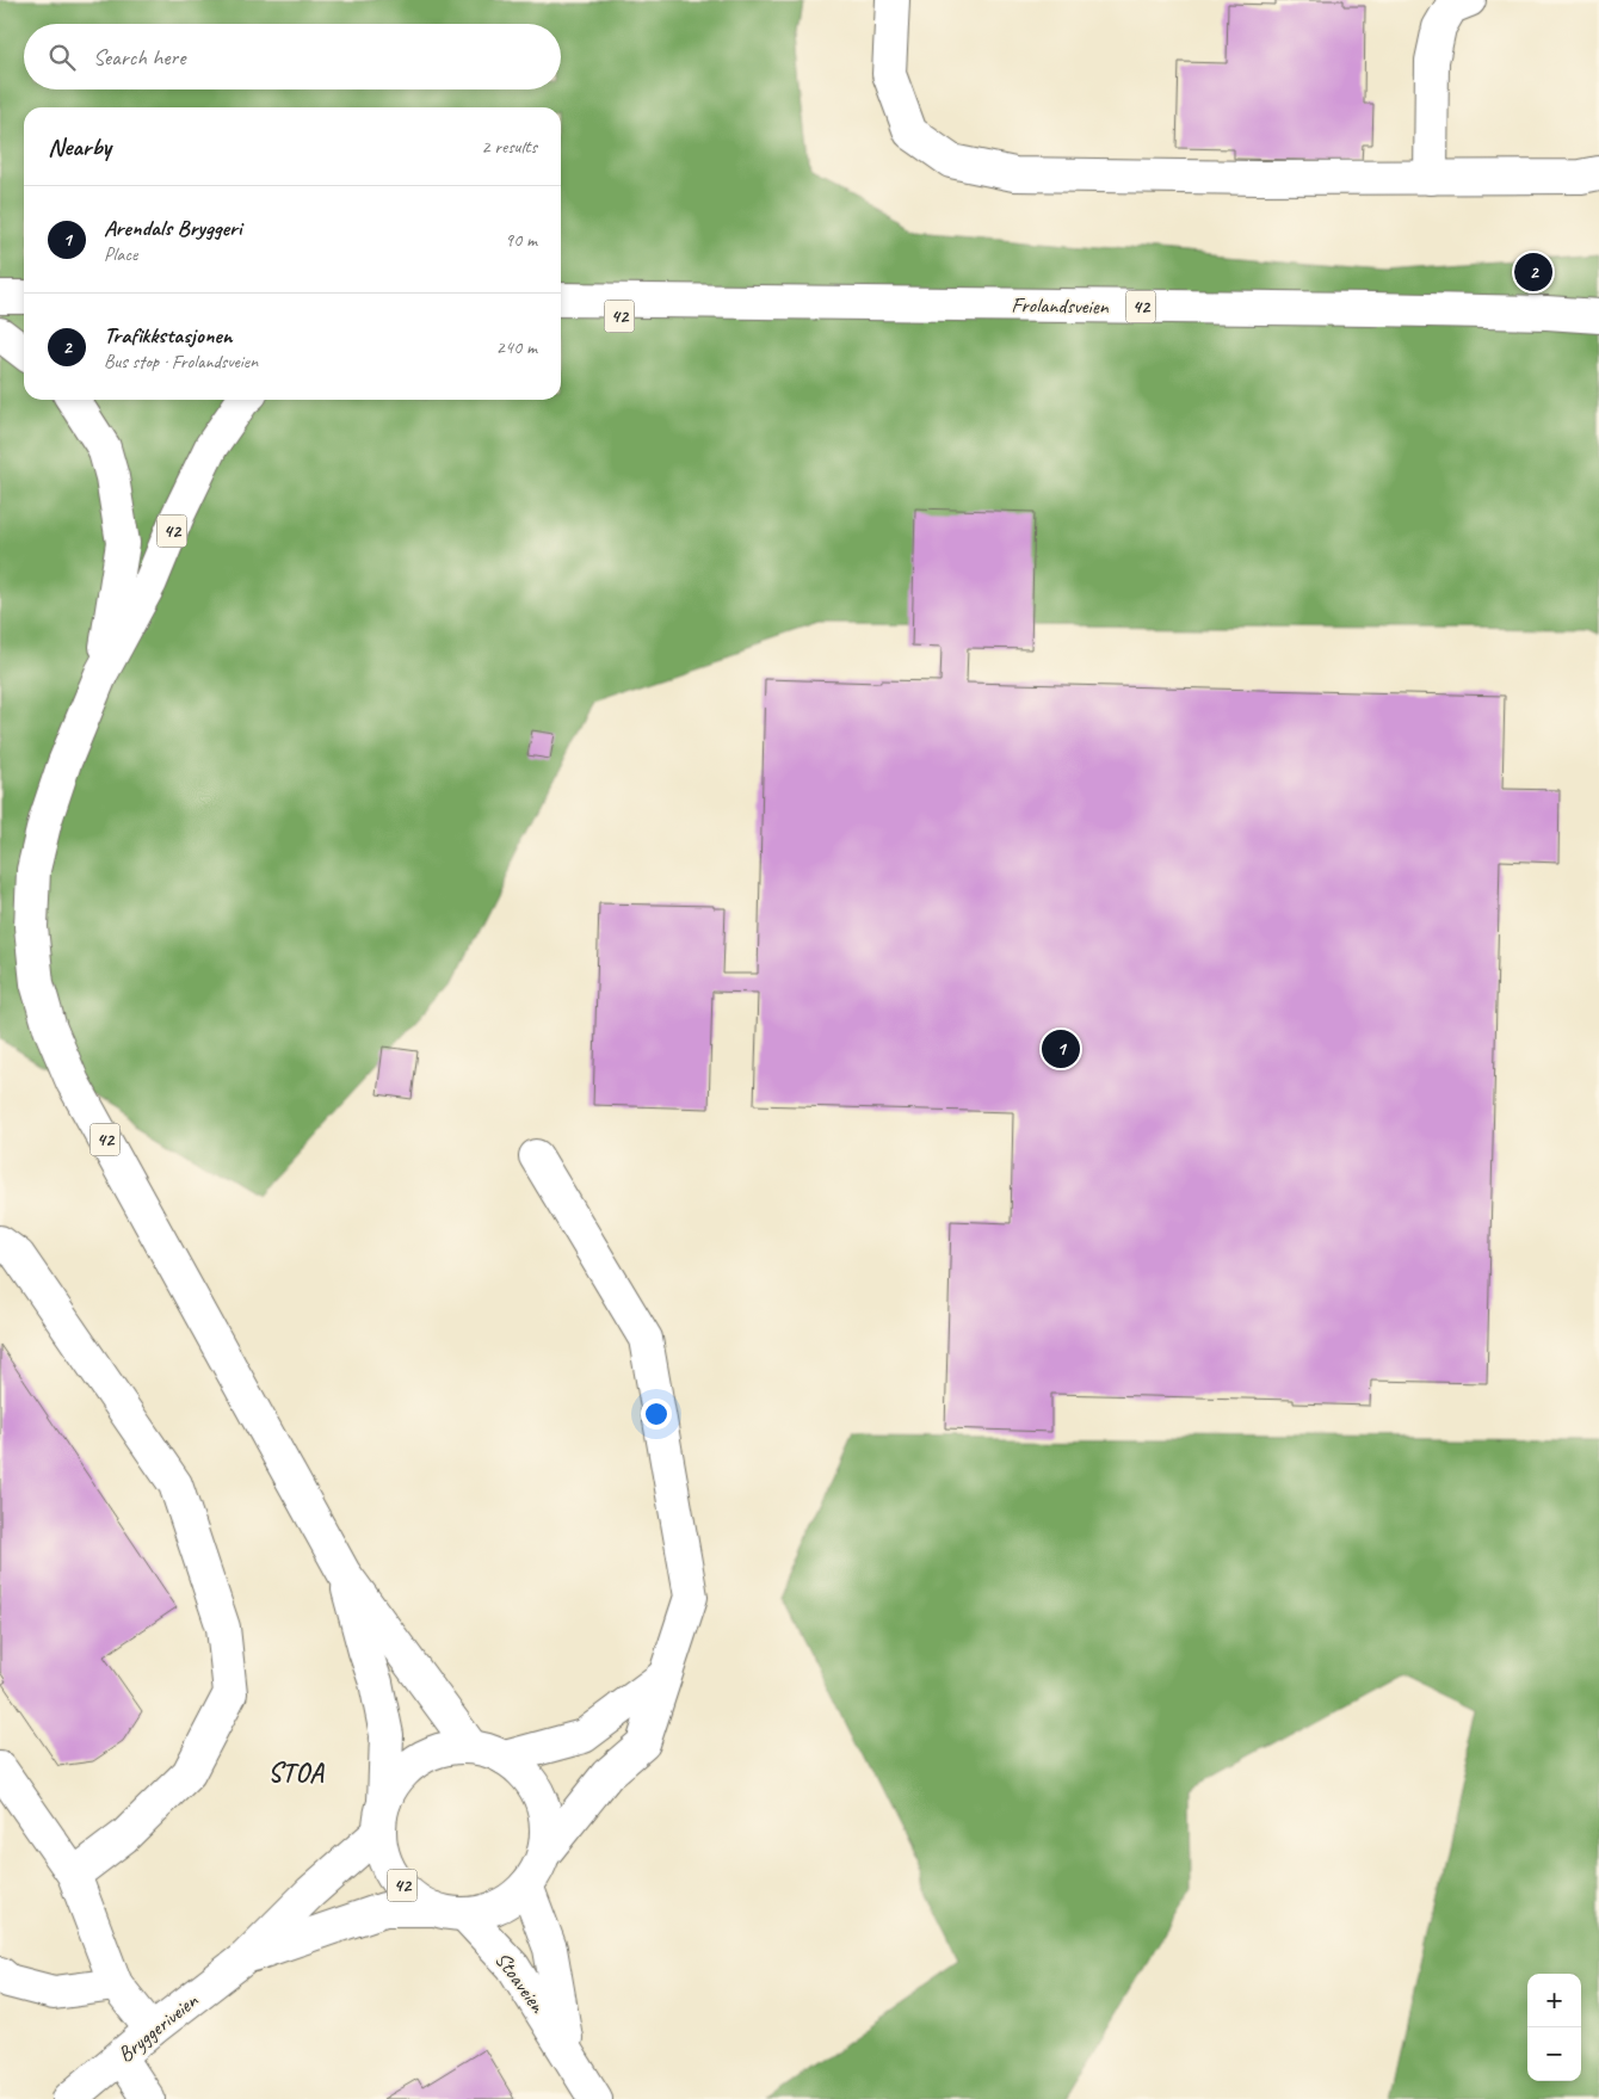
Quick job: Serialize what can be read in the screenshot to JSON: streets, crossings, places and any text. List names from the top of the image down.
{
  "streets": {
    "main road": [
      "Frolandsveien",
      "42",
      "Stoaveien",
      "Bryggeriveien"
    ]
  },
  "crossings": [
    ["Frolandsveien", "42"],
    ["42", "Stoaveien"],
    ["42", "Bryggeriveien"],
    ["Stoaveien", "Bryggeriveien"]
  ],
  "districts": ["STOA"],
  "page": {
    "search": "Search here",
    "heading": ["Nearby", "2 results"],
    "list": [
      {
        "mark": "1",
        "name": "Arendals Bryggeri",
        "note": "Place",
        "value": "90 m"
      },
      {
        "mark": "2",
        "name": "Trafikkstasjonen",
        "note": "Bus stop · Frolandsveien",
        "value": "240 m"
      }
    ],
    "pins": ["2", "1"],
    "map_buttons": ["+", "−"]
  }
}
